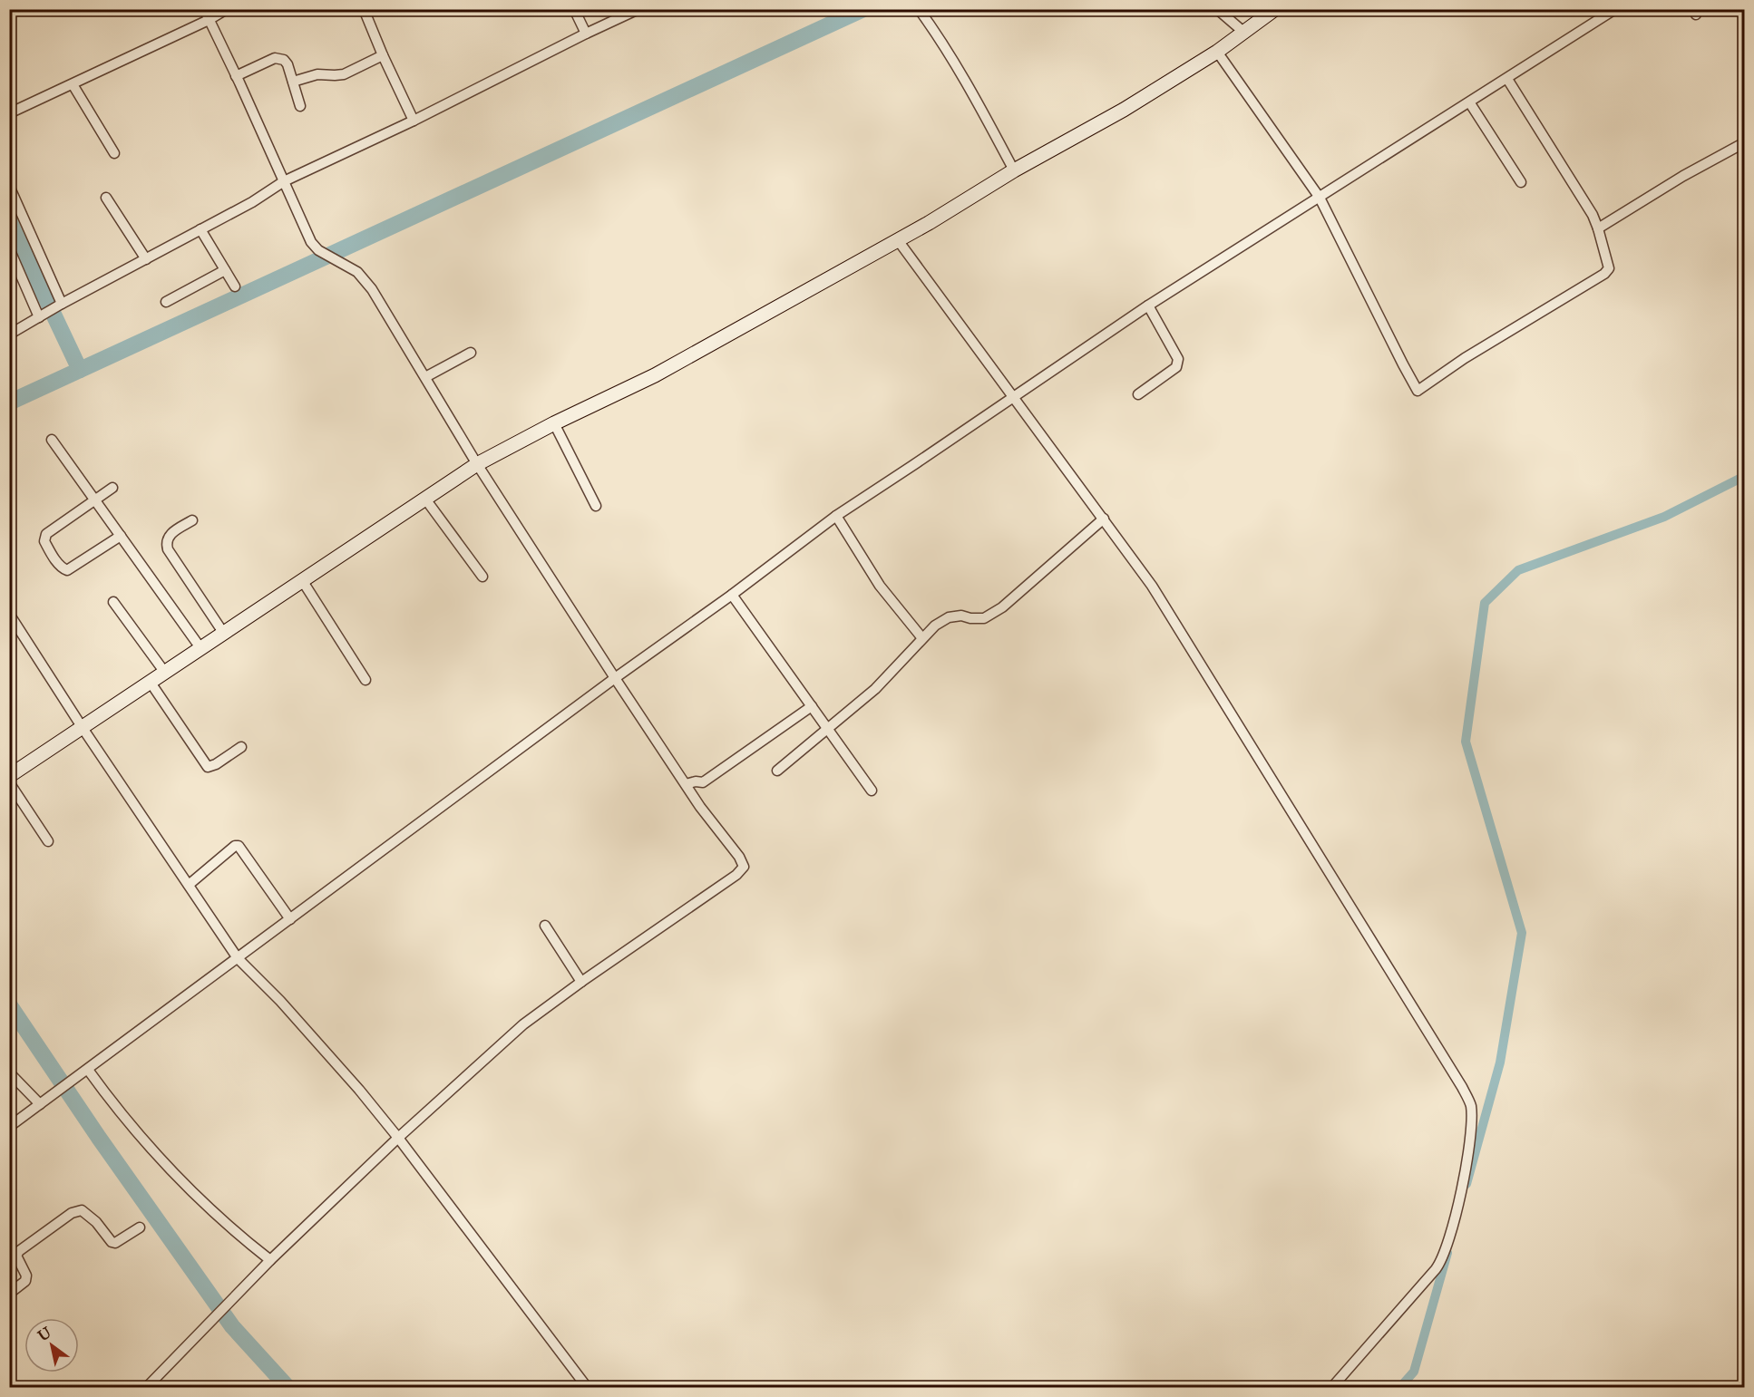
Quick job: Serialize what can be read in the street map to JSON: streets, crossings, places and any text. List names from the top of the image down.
{
  "north": "top left"
}
